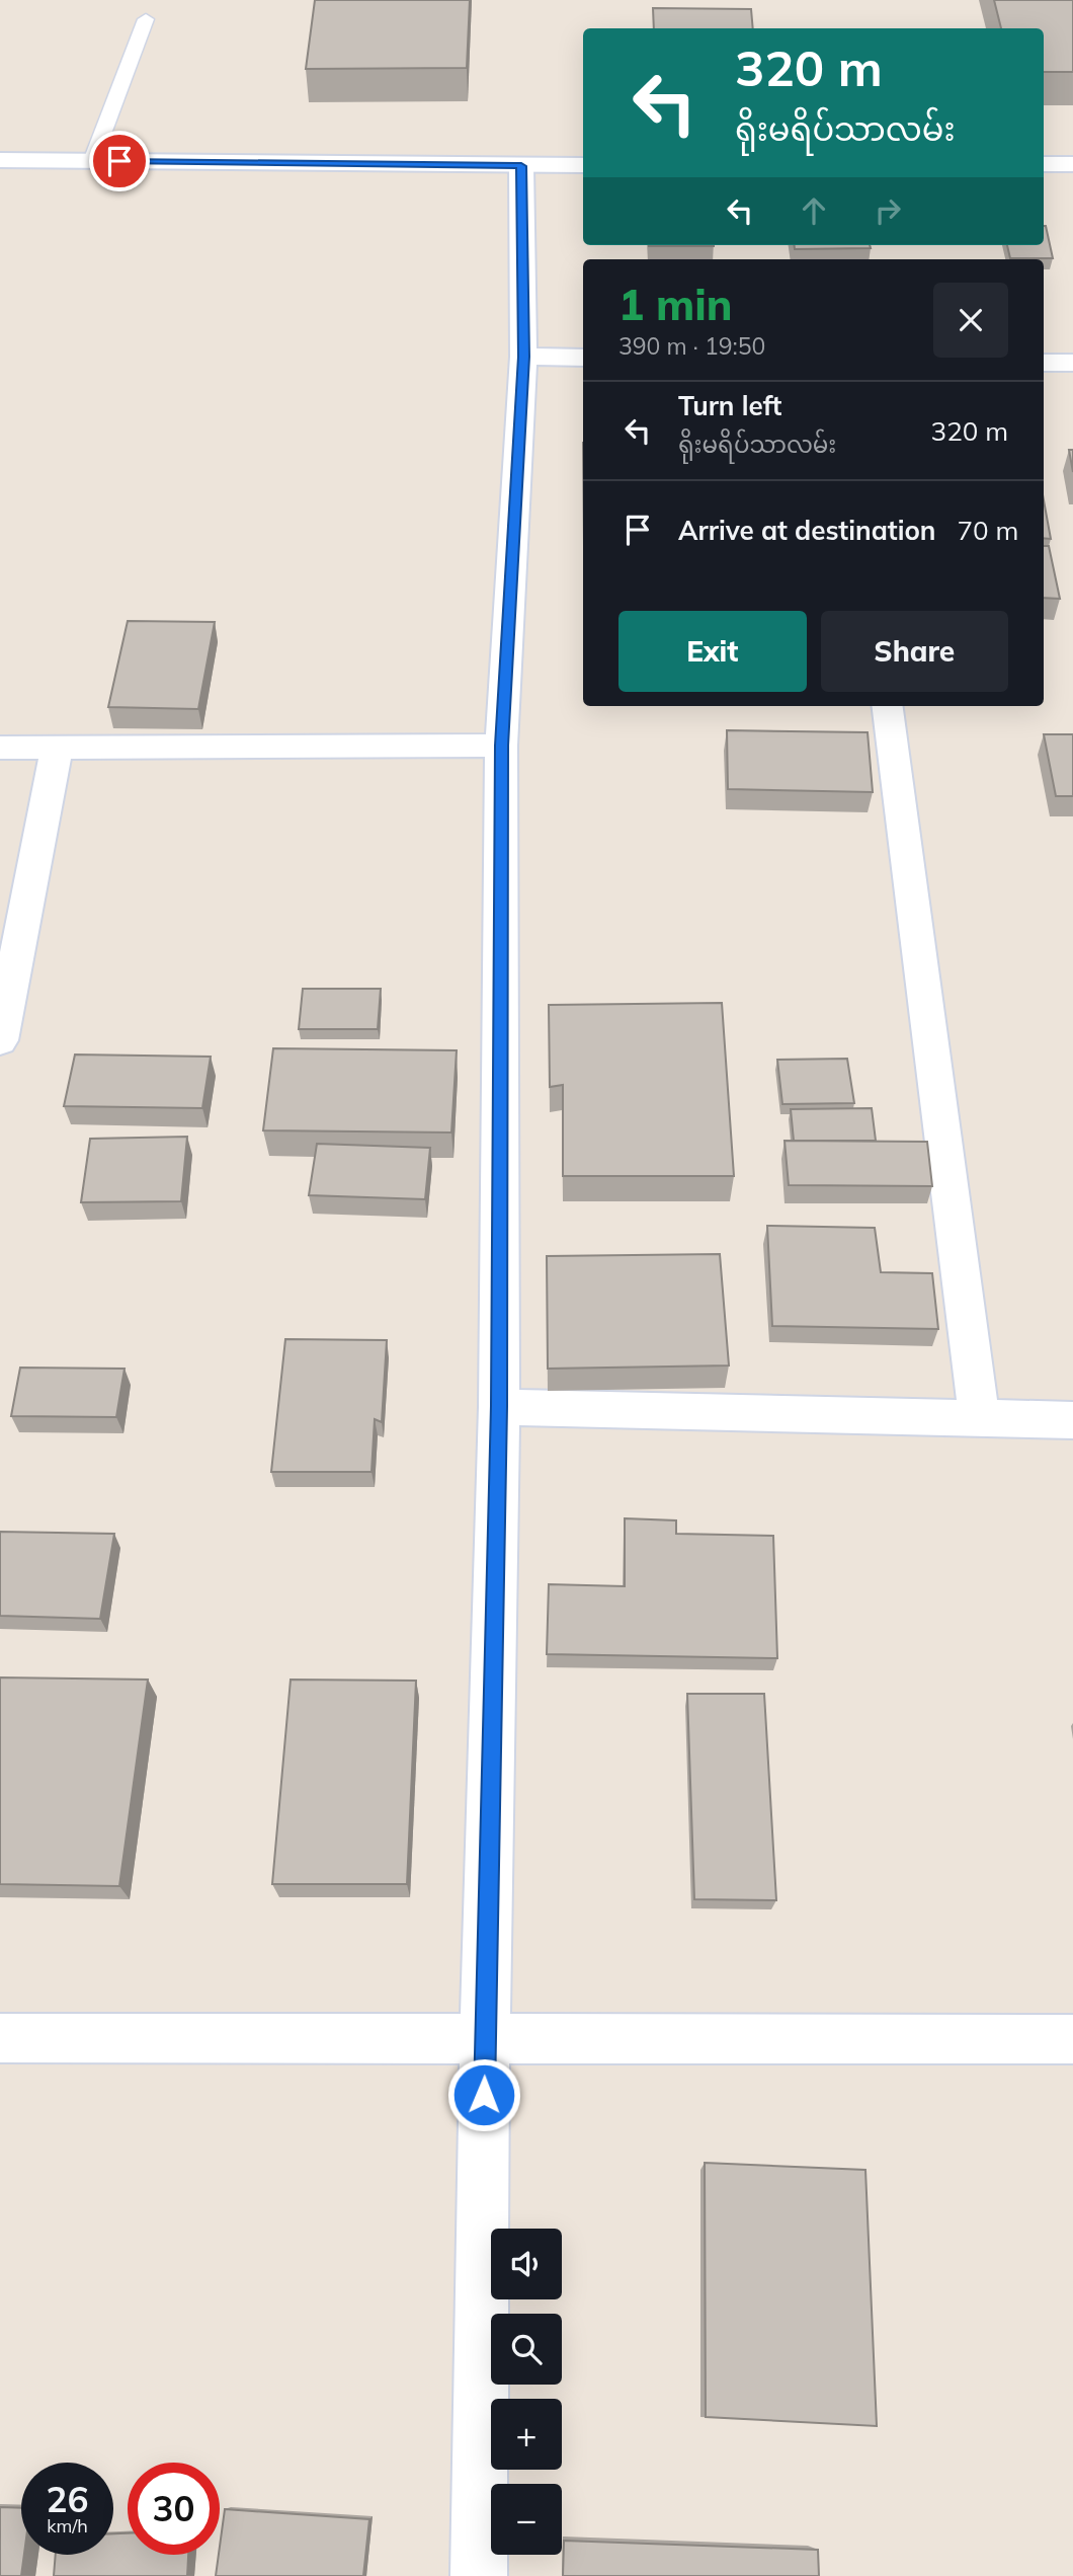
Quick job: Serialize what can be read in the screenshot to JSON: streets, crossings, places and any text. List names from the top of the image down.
{
  "page": {
    "turn": ["320 m", "ရိုးမရိပ်သာလမ်း"],
    "heading": ["1 min", "390 m · 19:50"],
    "list": [
      {
        "name": "Turn left",
        "note": "ရိုးမရိပ်သာလမ်း",
        "value": "320 m"
      },
      {
        "name": "Arrive at destination",
        "value": "70 m"
      }
    ],
    "buttons": ["Exit", "Share"],
    "map_buttons": ["+", "−"],
    "speed": "26 km/h",
    "limit": "30"
  }
}
